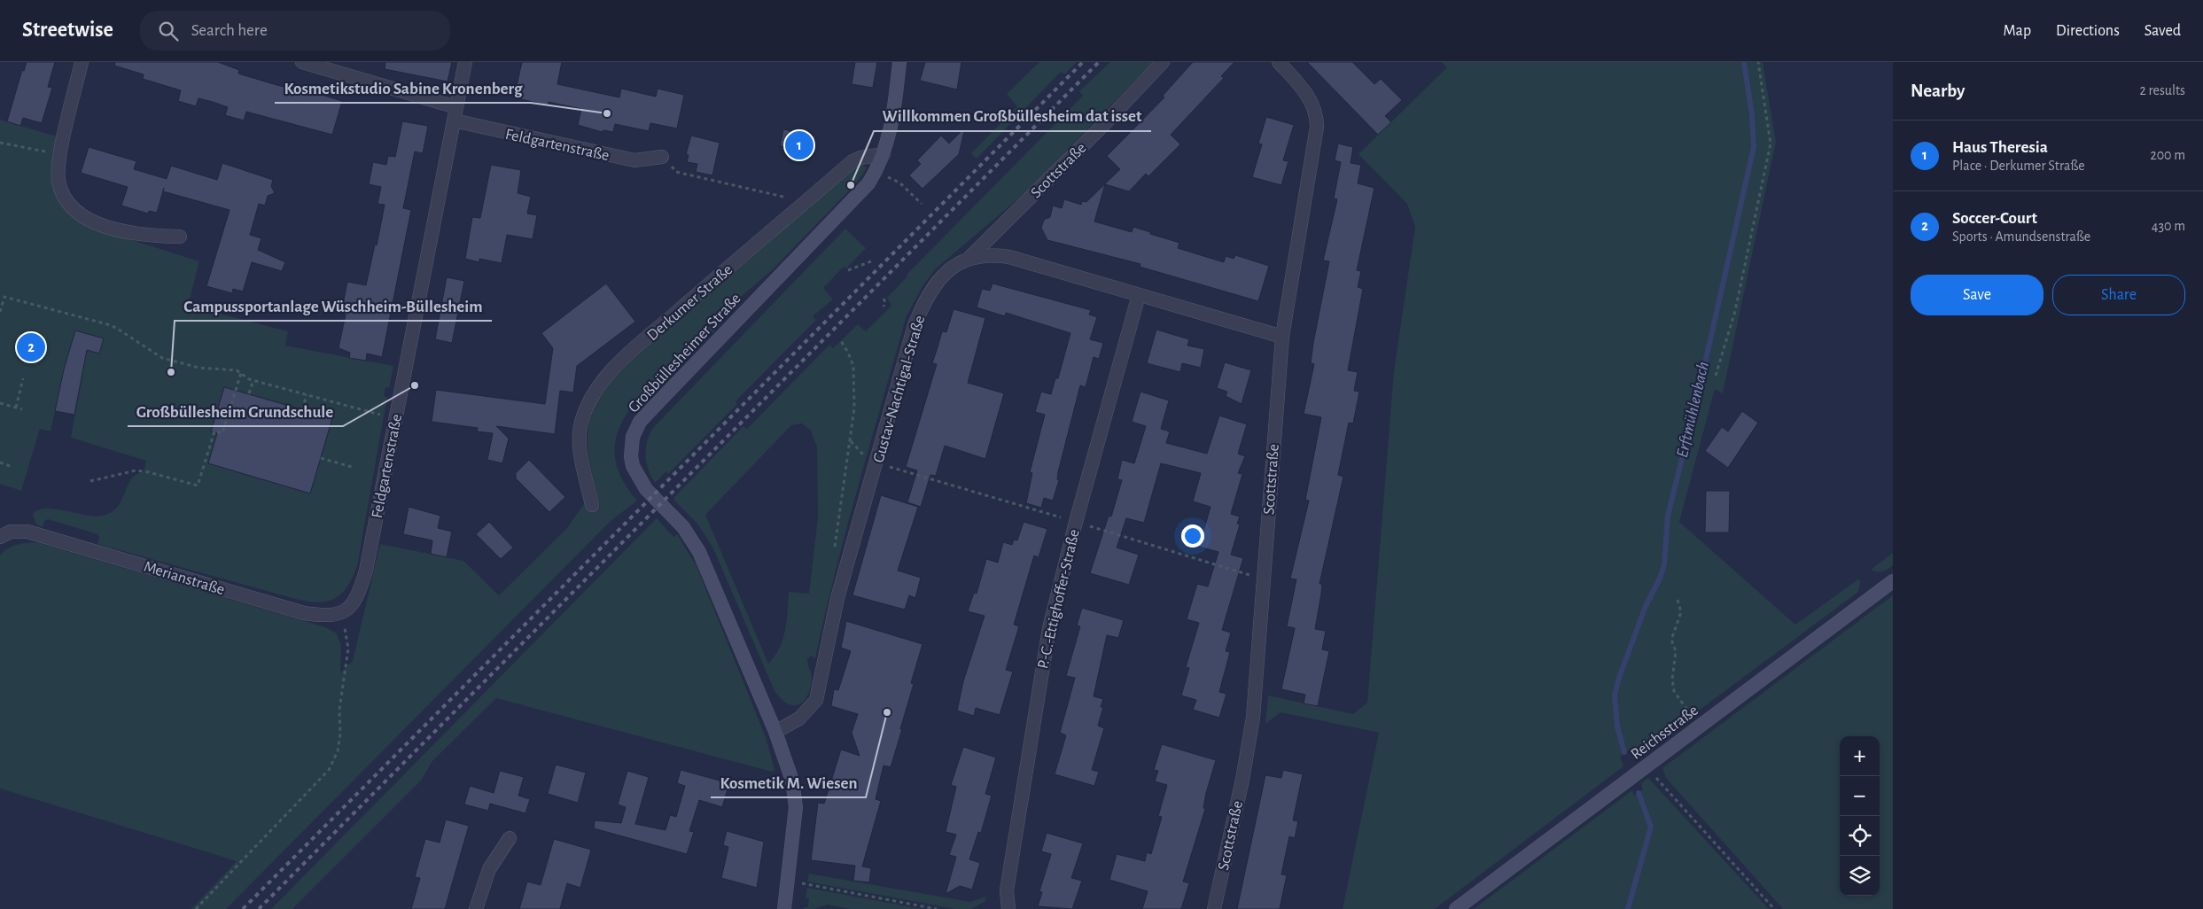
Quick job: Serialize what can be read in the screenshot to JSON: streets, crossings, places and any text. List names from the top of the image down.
{
  "streets": {
    "street": [
      "Feldgartenstraße",
      "Scottstraße",
      "Derkumer Straße",
      "Großbüllesheimer Straße",
      "Gustav-Nachtigal-Straße",
      "Merianstraße",
      "P.-C.-Ettighoffer-Straße",
      "Reichsstraße"
    ]
  },
  "crossings": [
    ["Feldgartenstraße", "Merianstraße"],
    ["Scottstraße", "Gustav-Nachtigal-Straße"],
    ["Derkumer Straße", "Großbüllesheimer Straße"],
    ["Großbüllesheimer Straße", "Gustav-Nachtigal-Straße"],
    ["Gustav-Nachtigal-Straße", "P.-C.-Ettighoffer-Straße"]
  ],
  "water": ["Erftmühlenbach"],
  "places": [
    "Kosmetikstudio Sabine Kronenberg",
    "Willkommen Großbüllesheim dat isset",
    "Campussportanlage Wüschheim-Büllesheim",
    "Großbüllesheim Grundschule",
    "Kosmetik M. Wiesen"
  ],
  "page": {
    "header": "Streetwise",
    "search": "Search here",
    "nav": ["Map", "Directions", "Saved"],
    "heading": ["Nearby", "2 results"],
    "list": [
      {
        "mark": "1",
        "name": "Haus Theresia",
        "note": "Place · Derkumer Straße",
        "value": "200 m"
      },
      {
        "mark": "2",
        "name": "Soccer-Court",
        "note": "Sports · Amundsenstraße",
        "value": "430 m"
      }
    ],
    "pins": ["1", "2"],
    "buttons": ["Save", "Share"],
    "map_buttons": ["+", "−"]
  }
}
